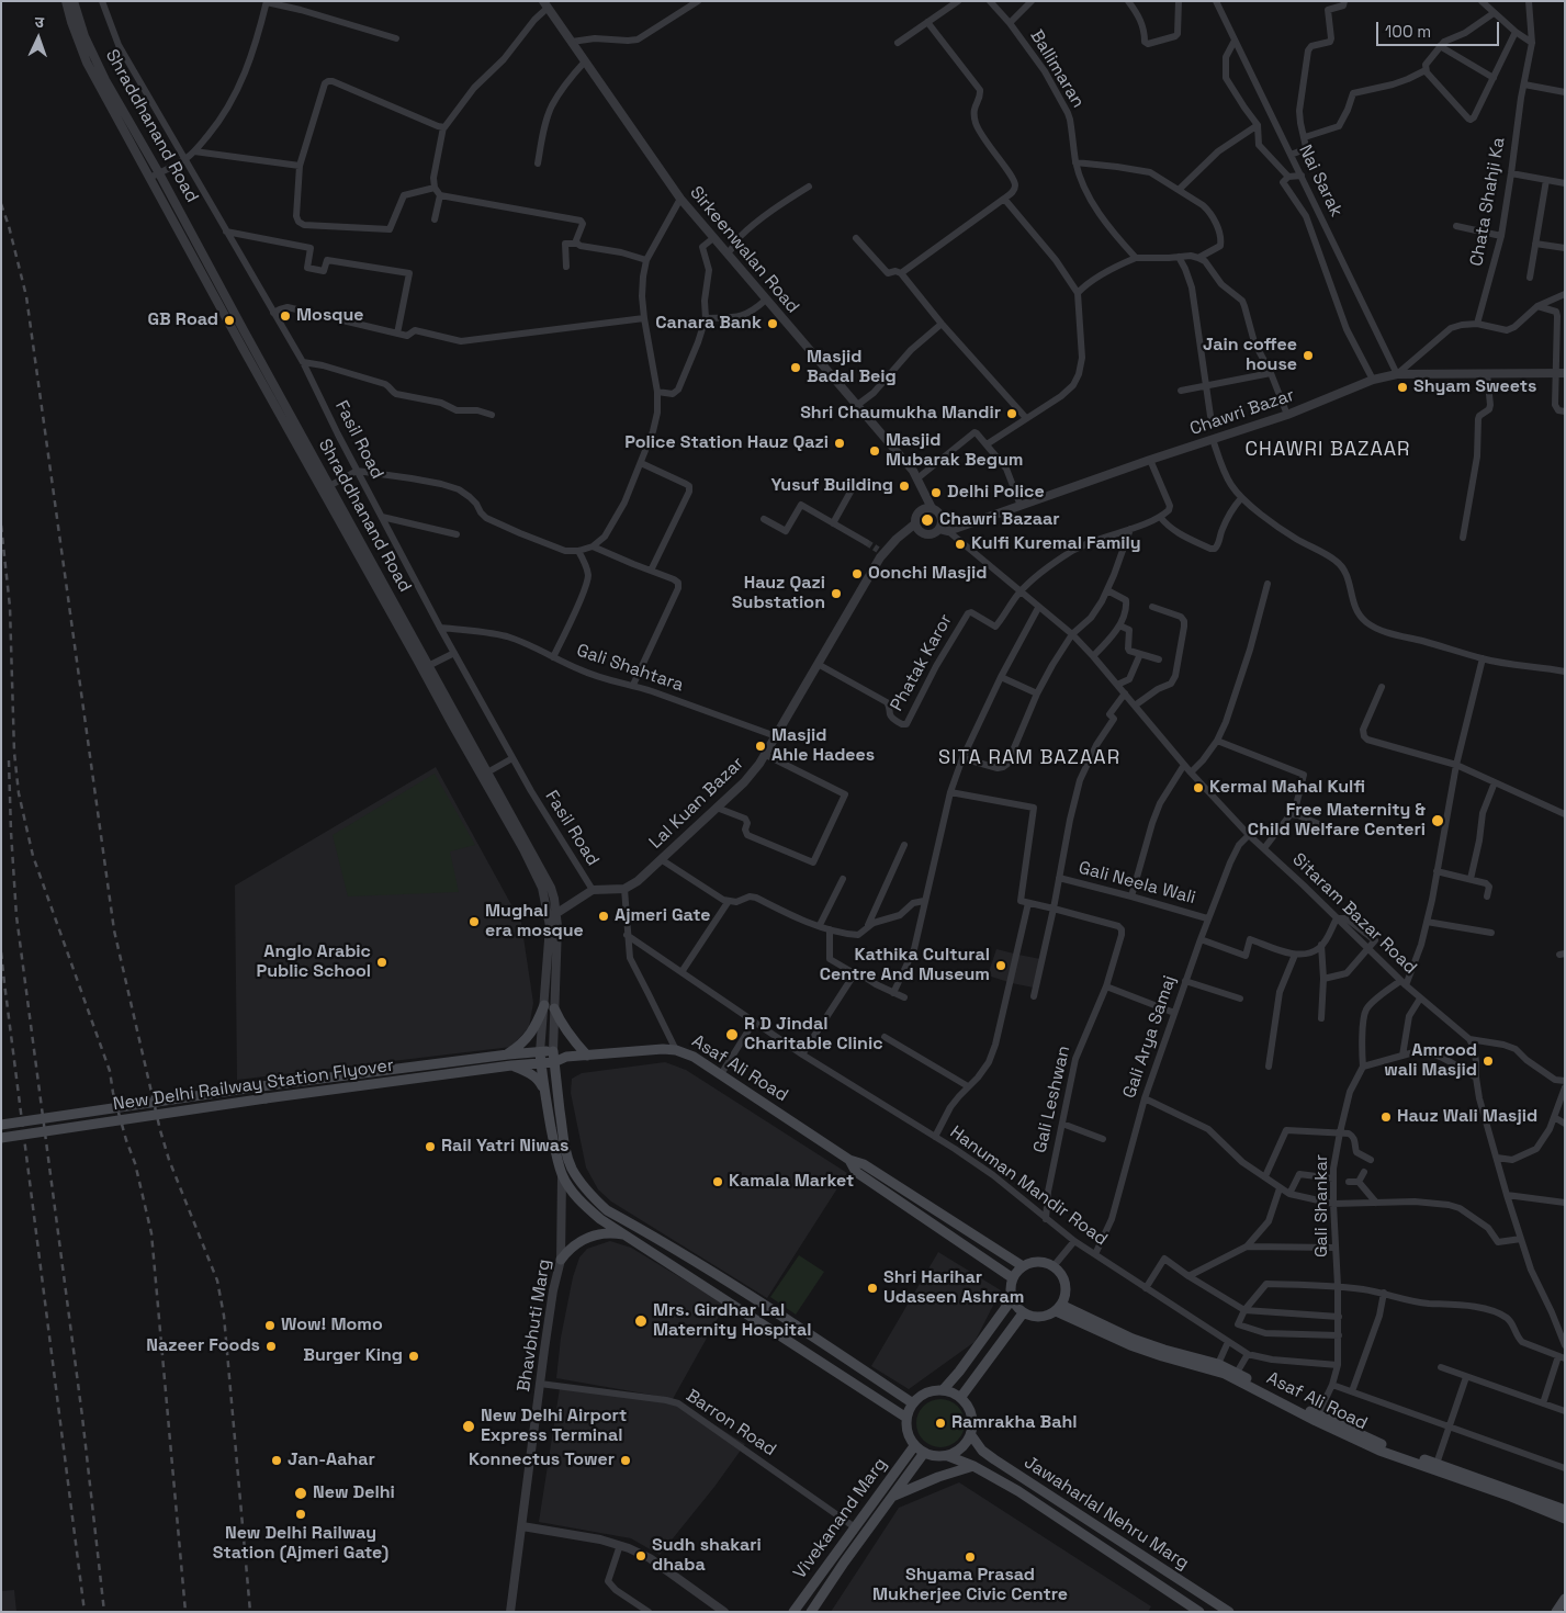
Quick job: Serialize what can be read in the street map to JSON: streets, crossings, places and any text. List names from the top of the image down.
{
  "streets": {
    "main road": [
      "Shraddhanand Road",
      "Asaf Ali Road",
      "New Delhi Railway Station Flyover",
      "Jawaharlal Nehru Marg",
      "Vivekanand Marg"
    ],
    "street": [
      "Ballimaran",
      "Nai Sarak",
      "Chata Shahji Ka",
      "Sirkeenwalan Road",
      "Chawri Bazar",
      "Fasil Road",
      "Phatak Karor",
      "Gali Shahtara",
      "Lal Kuan Bazar",
      "Gali Neela Wali",
      "Sitaram Bazar Road",
      "Gali Arya Samaj",
      "Gali Leshwan",
      "Hanuman Mandir Road",
      "Gali Shankar",
      "Bhavbhuti Marg",
      "Barron Road"
    ]
  },
  "crossings": [
    ["Shraddhanand Road", "New Delhi Railway Station Flyover"],
    ["Nai Sarak", "Chawri Bazar"],
    ["Sirkeenwalan Road", "Lal Kuan Bazar"],
    ["Chawri Bazar", "Sitaram Bazar Road"],
    ["Fasil Road", "Gali Shahtara"],
    ["Phatak Karor", "Lal Kuan Bazar"],
    ["Phatak Karor", "Sitaram Bazar Road"],
    ["Gali Shahtara", "Lal Kuan Bazar"],
    ["Gali Neela Wali", "Gali Arya Samaj"],
    ["Sitaram Bazar Road", "Gali Arya Samaj"],
    ["Gali Arya Samaj", "Hanuman Mandir Road"],
    ["Asaf Ali Road", "New Delhi Railway Station Flyover"],
    ["Asaf Ali Road", "Gali Shankar"],
    ["Gali Leshwan", "Hanuman Mandir Road"],
    ["Hanuman Mandir Road", "Gali Shankar"],
    ["Bhavbhuti Marg", "Barron Road"],
    ["Barron Road", "Vivekanand Marg"],
    ["Jawaharlal Nehru Marg", "Vivekanand Marg"]
  ],
  "districts": ["CHAWRI BAZAAR", "SITA RAM BAZAAR"],
  "places": [
    "Mosque",
    "GB Road",
    "Canara Bank",
    "Jain coffee house",
    "Masjid Badal Beig",
    "Shyam Sweets",
    "Shri Chaumukha Mandir",
    "Police Station Hauz Qazi",
    "Masjid Mubarak Begum",
    "Yusuf Building",
    "Delhi Police",
    "Chawri Bazaar",
    "Kulfi Kuremal Family",
    "Oonchi Masjid",
    "Hauz Qazi Substation",
    "Masjid Ahle Hadees",
    "Kermal Mahal Kulfi",
    "Free Maternity & Child Welfare Centeri",
    "Ajmeri Gate",
    "Mughal era mosque",
    "Anglo Arabic Public School",
    "Kathika Cultural Centre And Museum",
    "R D Jindal Charitable Clinic",
    "Amrood wali Masjid",
    "Hauz Wali Masjid",
    "Rail Yatri Niwas",
    "Kamala Market",
    "Shri Harihar Udaseen Ashram",
    "Mrs. Girdhar Lal Maternity Hospital",
    "Wow! Momo",
    "Nazeer Foods",
    "Burger King",
    "Ramrakha Bahl",
    "New Delhi Airport Express Terminal",
    "Jan-Aahar",
    "Konnectus Tower",
    "New Delhi",
    "New Delhi Railway Station (Ajmeri Gate)",
    "Sudh shakari dhaba",
    "Shyama Prasad Mukherjee Civic Centre"
  ],
  "scale_bar": "100 m",
  "north": "top"
}
